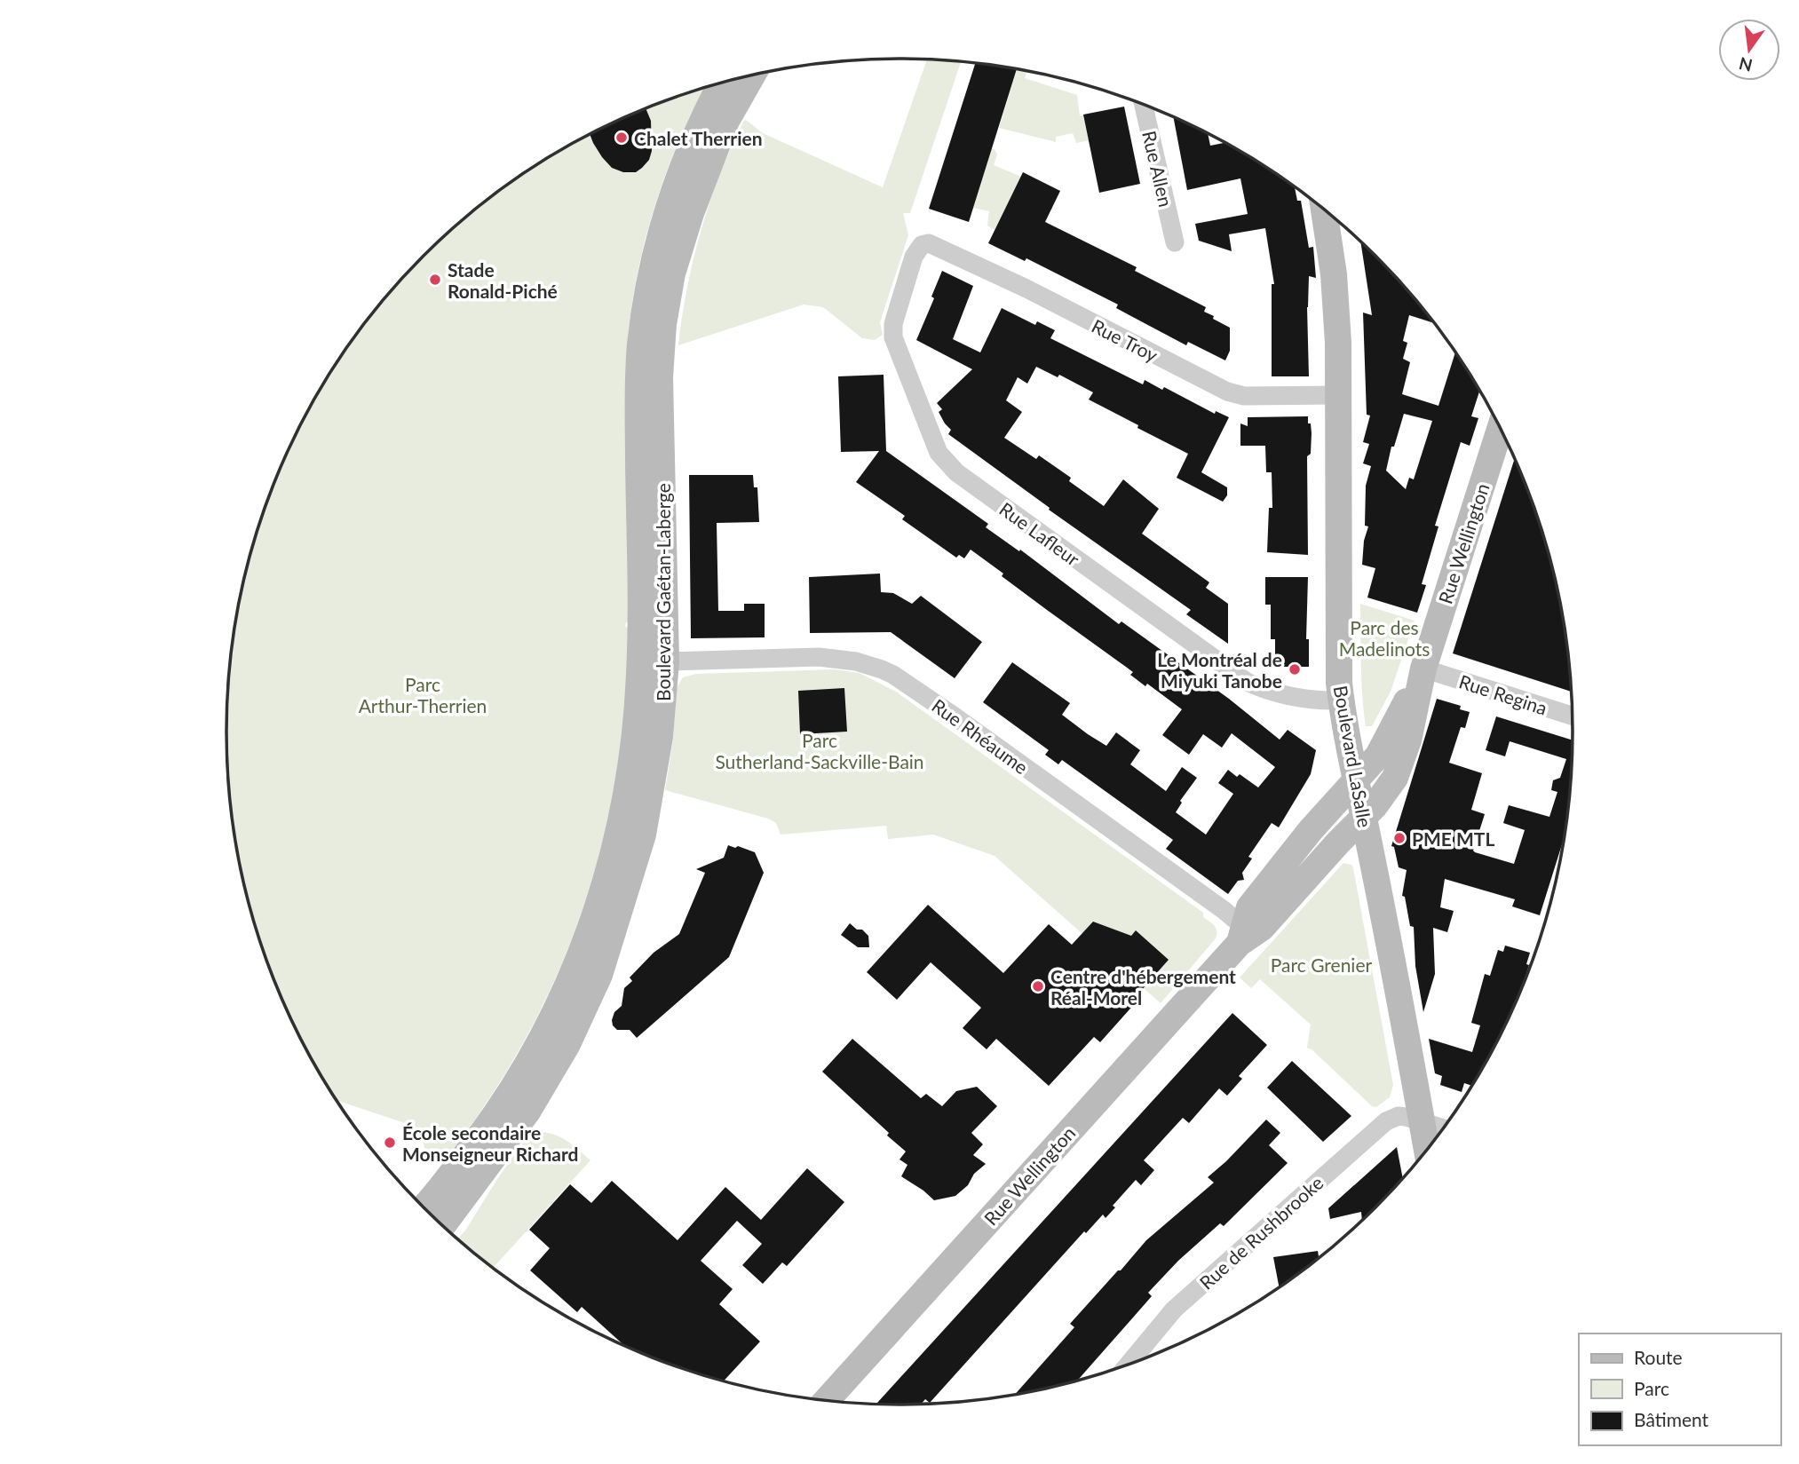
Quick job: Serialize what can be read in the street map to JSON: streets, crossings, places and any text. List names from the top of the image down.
{
  "streets": {
    "main road": ["Rue Wellington", "Boulevard Gaétan-Laberge", "Boulevard LaSalle"],
    "street": [
      "Rue Allen",
      "Rue Troy",
      "Rue Lafleur",
      "Rue Regina",
      "Rue Rhéaume",
      "Rue de Rushbrooke"
    ]
  },
  "crossings": [
    ["Rue Troy", "Rue Lafleur"],
    ["Rue Troy", "Boulevard LaSalle"],
    ["Rue Lafleur", "Boulevard LaSalle"],
    ["Rue Wellington", "Rue Regina"],
    ["Rue Wellington", "Rue Rhéaume"],
    ["Rue Wellington", "Boulevard LaSalle"],
    ["Boulevard Gaétan-Laberge", "Rue Rhéaume"],
    ["Boulevard LaSalle", "Rue de Rushbrooke"]
  ],
  "parks": [
    "Parc des Madelinots",
    "Parc Arthur-Therrien",
    "Parc Sutherland-Sackville-Bain",
    "Parc Grenier"
  ],
  "places": [
    "Chalet Therrien",
    "Stade Ronald-Piché",
    "Le Montréal de Miyuki Tanobe",
    "PME MTL",
    "Centre d'hébergement Réal-Morel",
    "École secondaire Monseigneur Richard"
  ],
  "legend": ["Route", "Parc", "Bâtiment"],
  "north": "bottom"
}
